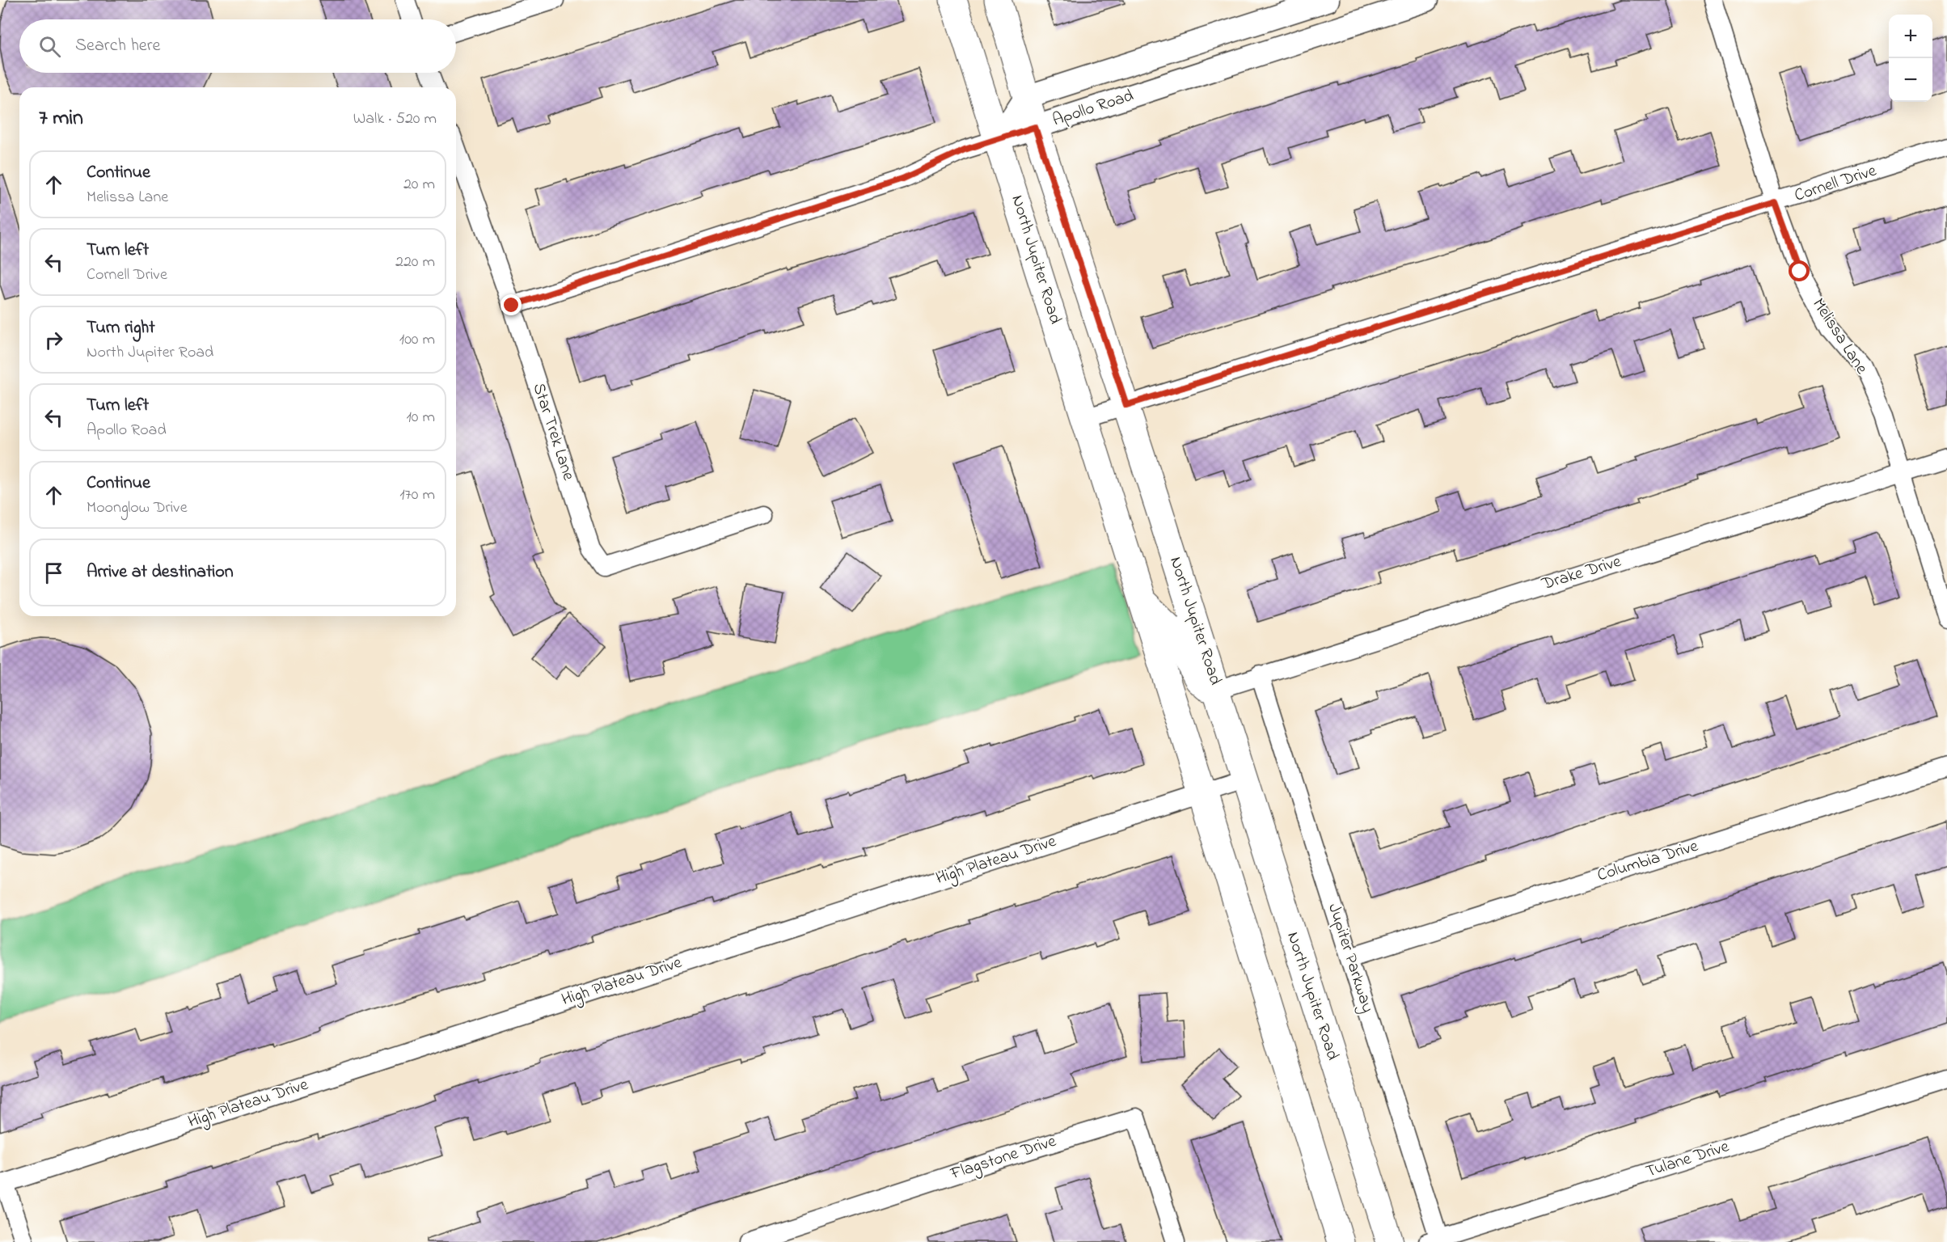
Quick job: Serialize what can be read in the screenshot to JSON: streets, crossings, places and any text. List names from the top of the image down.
{
  "streets": {
    "main road": ["North Jupiter Road"],
    "street": [
      "Apollo Road",
      "Cornell Drive",
      "Melissa Lane",
      "Star Trek Lane",
      "Drake Drive",
      "High Plateau Drive",
      "Columbia Drive",
      "Jupiter Parkway",
      "Flagstone Drive",
      "Tulane Drive"
    ]
  },
  "crossings": [
    ["Apollo Road", "North Jupiter Road"],
    ["Cornell Drive", "North Jupiter Road"],
    ["Cornell Drive", "Melissa Lane"],
    ["North Jupiter Road", "Drake Drive"],
    ["North Jupiter Road", "High Plateau Drive"],
    ["Melissa Lane", "Drake Drive"],
    ["Drake Drive", "Jupiter Parkway"],
    ["Columbia Drive", "Jupiter Parkway"],
    ["Jupiter Parkway", "Tulane Drive"]
  ],
  "page": {
    "map_buttons": ["+", "−"],
    "search": "Search here",
    "heading": ["7 min", "Walk · 520 m"],
    "list": [
      ["Continue", "Melissa Lane", "20 m"],
      ["Turn left", "Cornell Drive", "220 m"],
      ["Turn right", "North Jupiter Road", "100 m"],
      ["Turn left", "Apollo Road", "10 m"],
      ["Continue", "Moonglow Drive", "170 m"],
      "Arrive at destination"
    ]
  }
}
